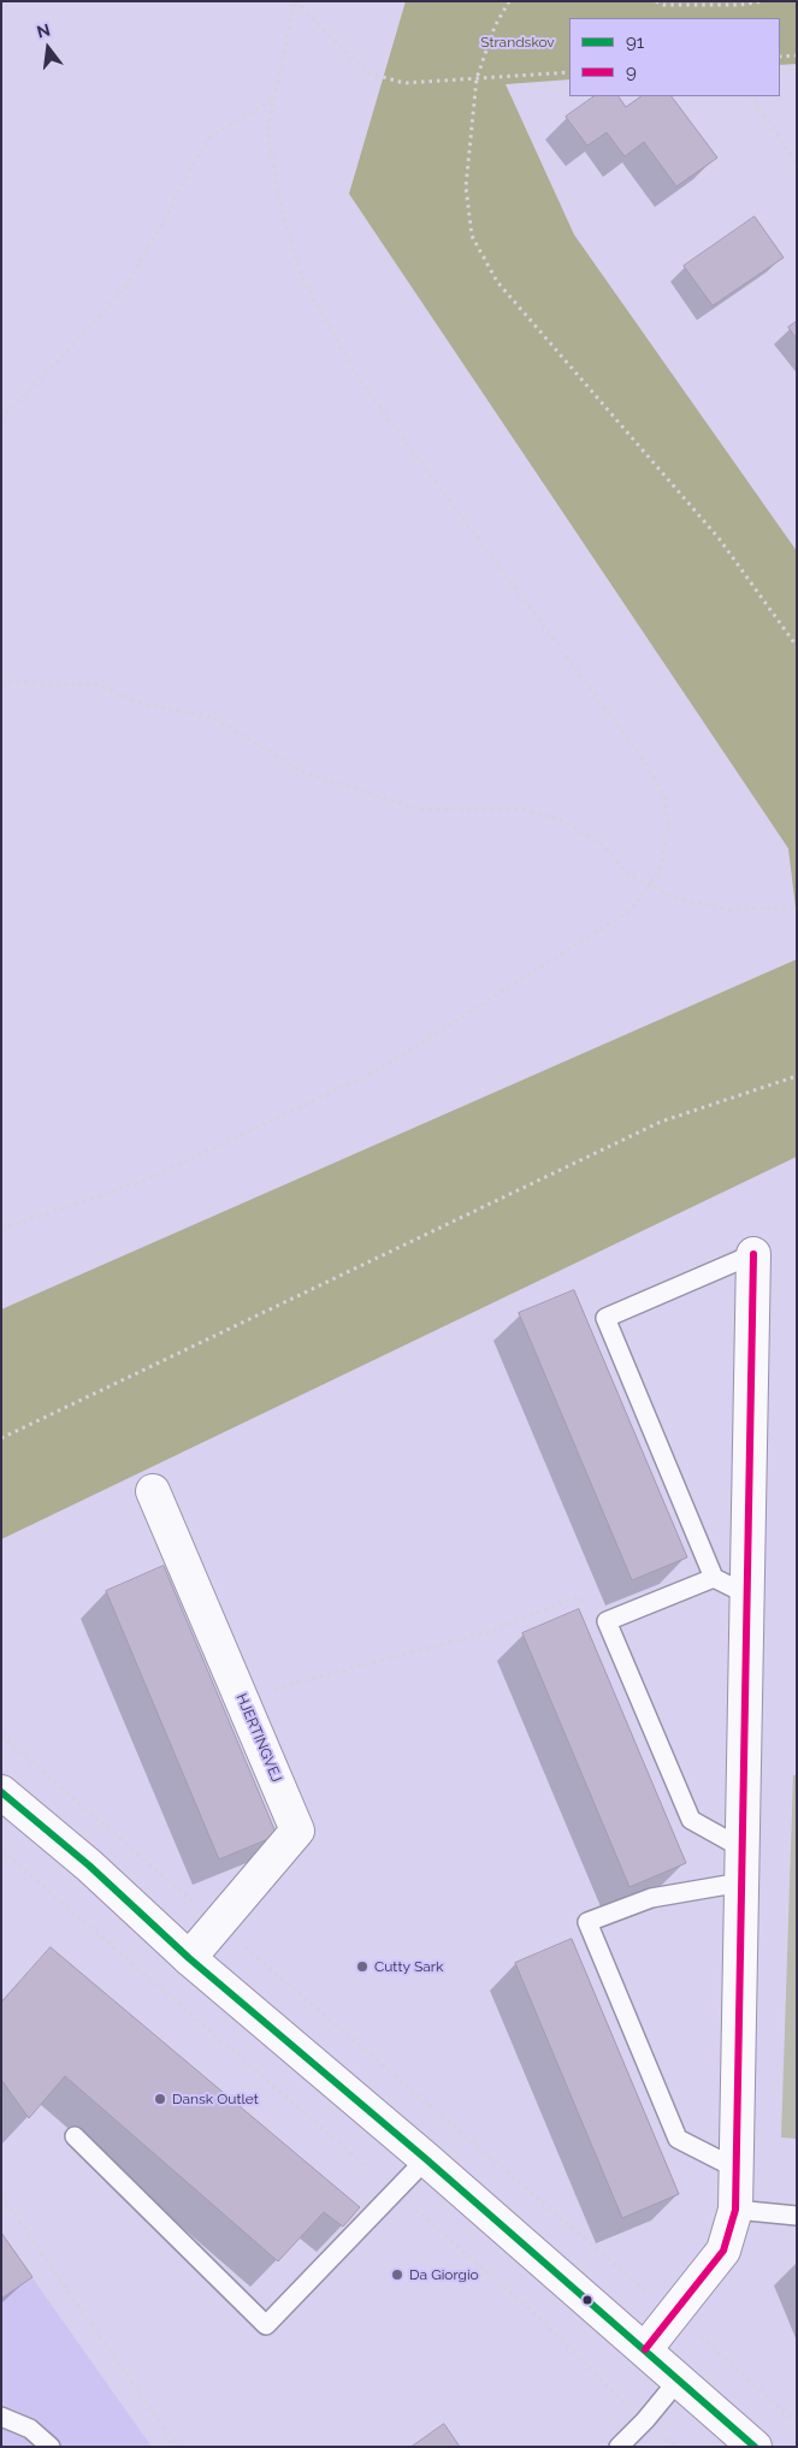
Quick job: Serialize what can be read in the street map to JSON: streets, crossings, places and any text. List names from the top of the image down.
{
  "streets": {
    "street": ["HJERTINGVEJ"]
  },
  "parks": ["Strandskov"],
  "places": ["Cutty Sark", "Dansk Outlet", "Da Giorgio"],
  "lines": ["transit line 9", "transit line 91"],
  "legend": ["91", "9"],
  "north": "top"
}
